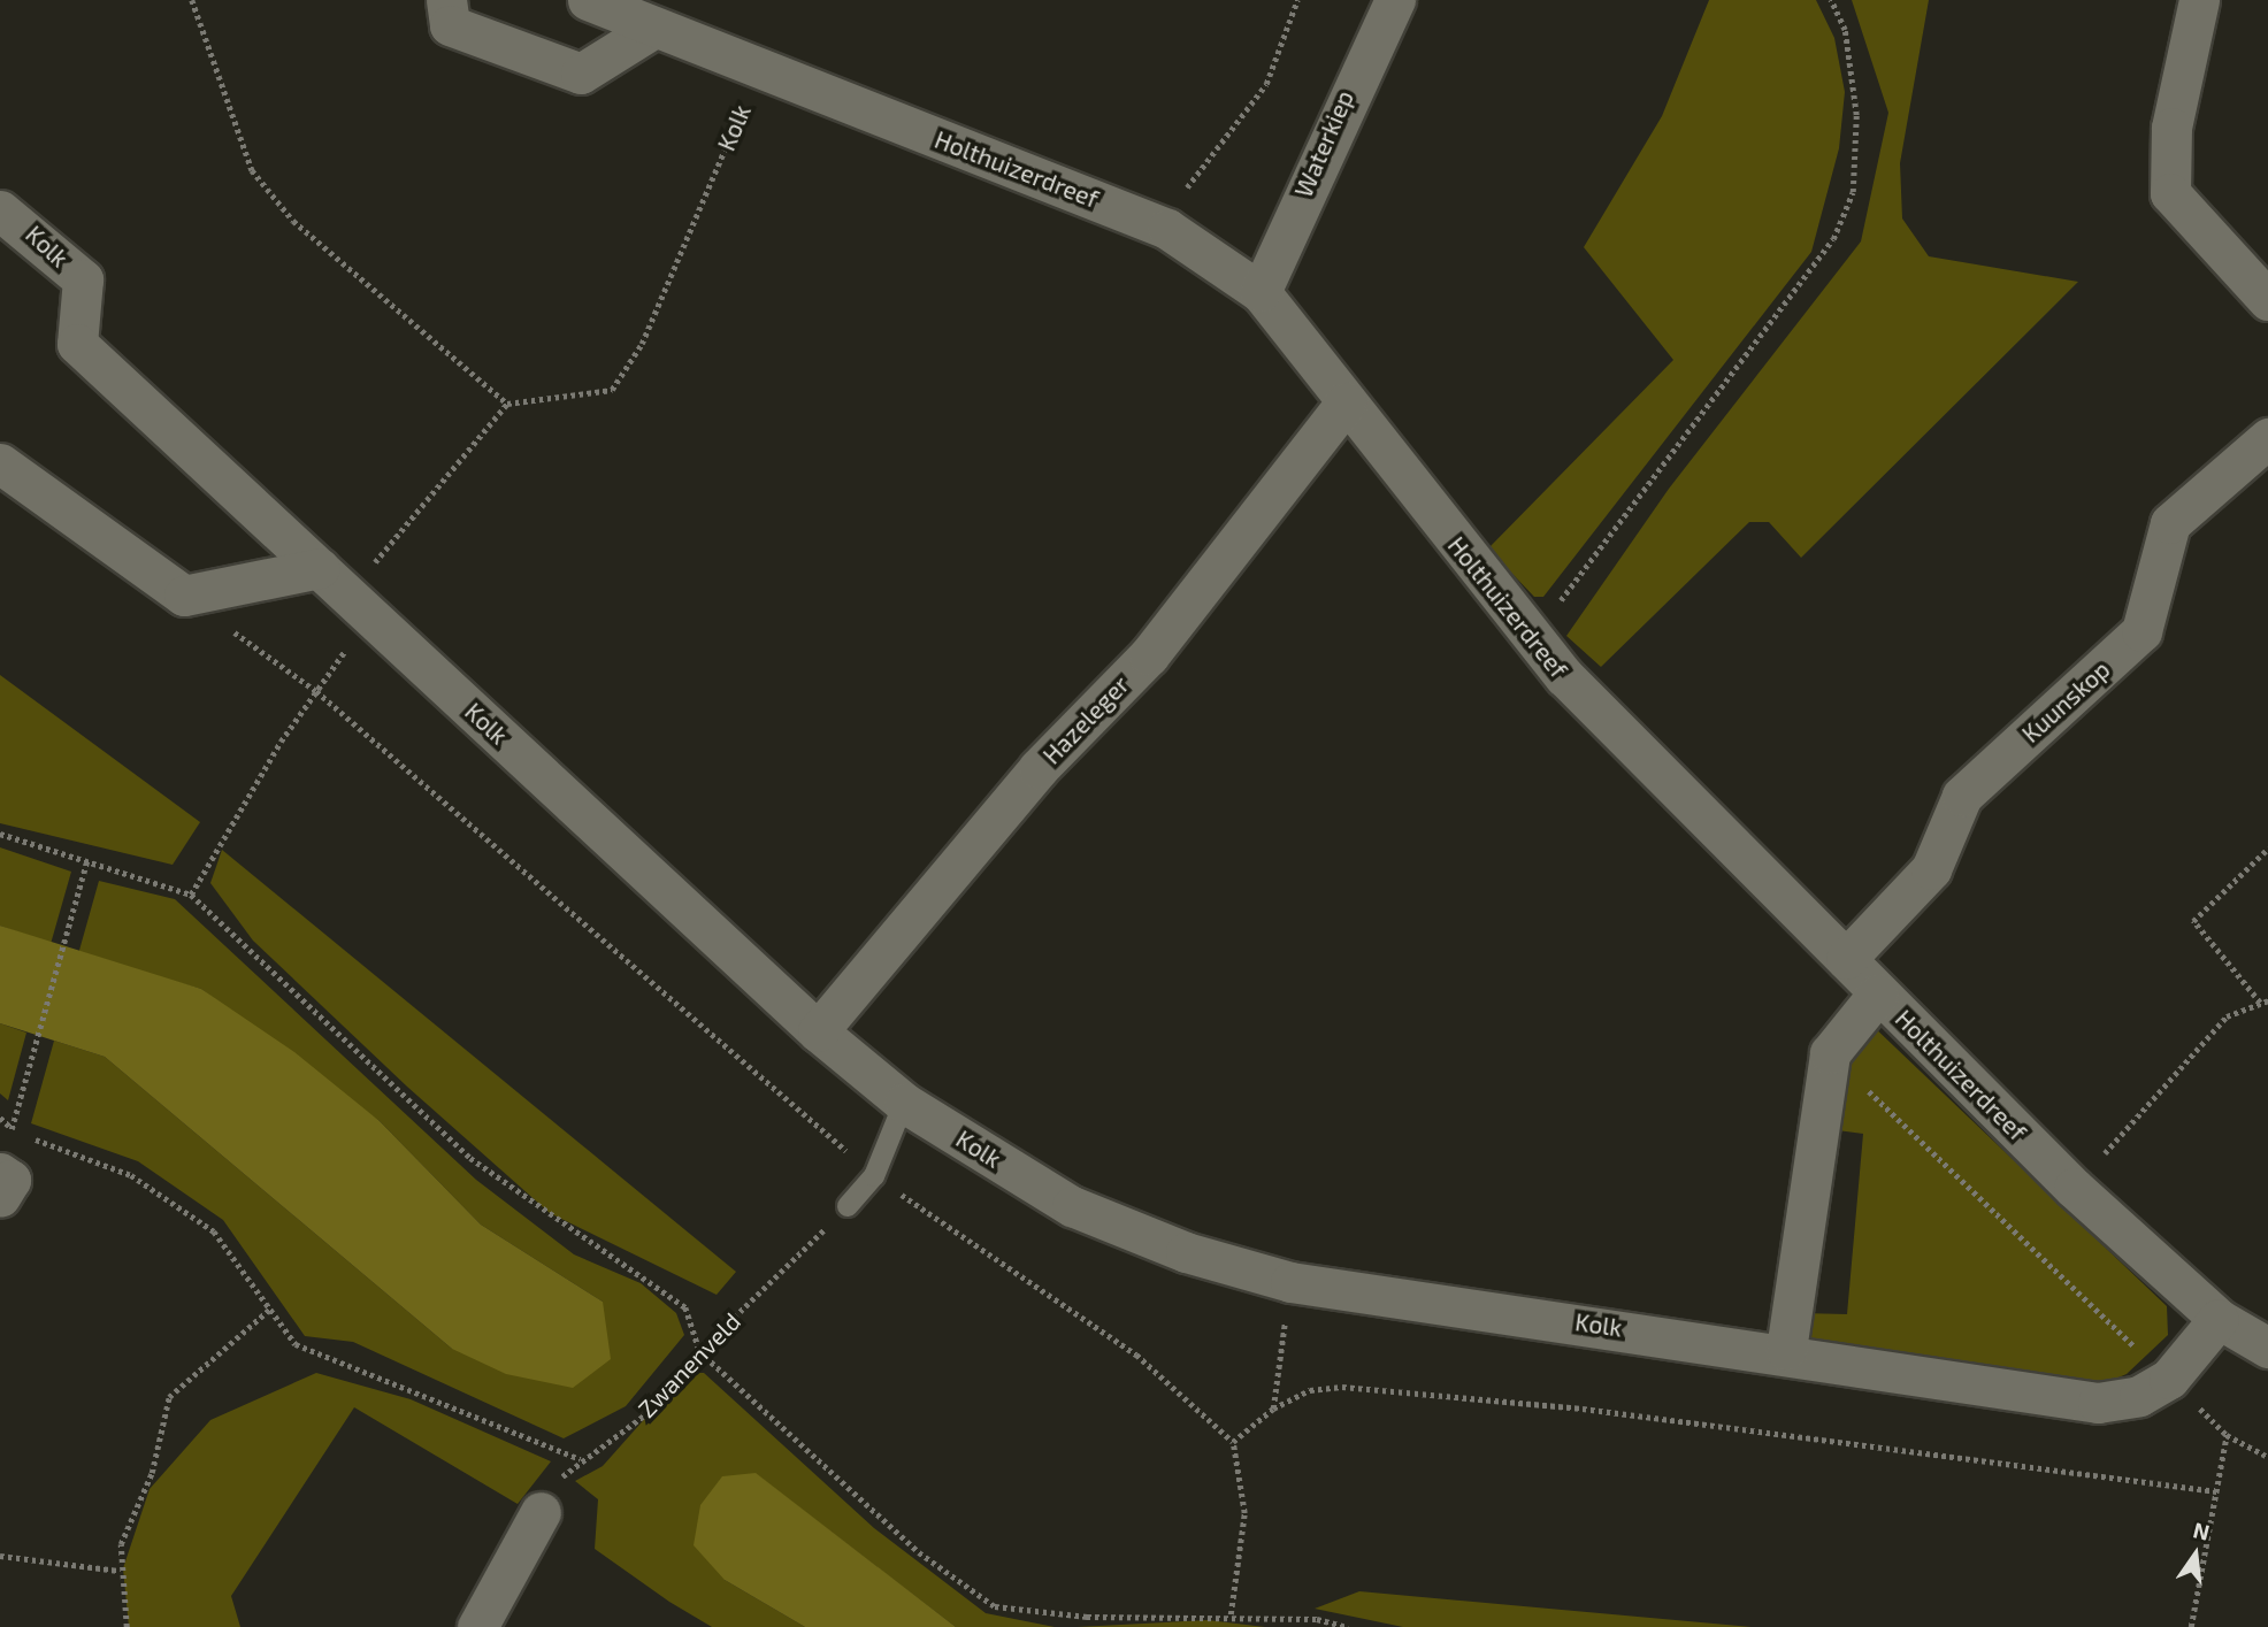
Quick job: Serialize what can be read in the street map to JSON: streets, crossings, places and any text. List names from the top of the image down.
{
  "streets": {
    "street": [
      "Kolk",
      "Waterkiep",
      "Holthuizerdreef",
      "Kuunskop",
      "Hazeleger"
    ],
    "path": ["Zwanenveld"]
  },
  "crossings": [
    ["Kolk", "Holthuizerdreef"],
    ["Kolk", "Hazeleger"],
    ["Waterkiep", "Holthuizerdreef"],
    ["Holthuizerdreef", "Kuunskop"],
    ["Holthuizerdreef", "Hazeleger"]
  ],
  "north": "top"
}
